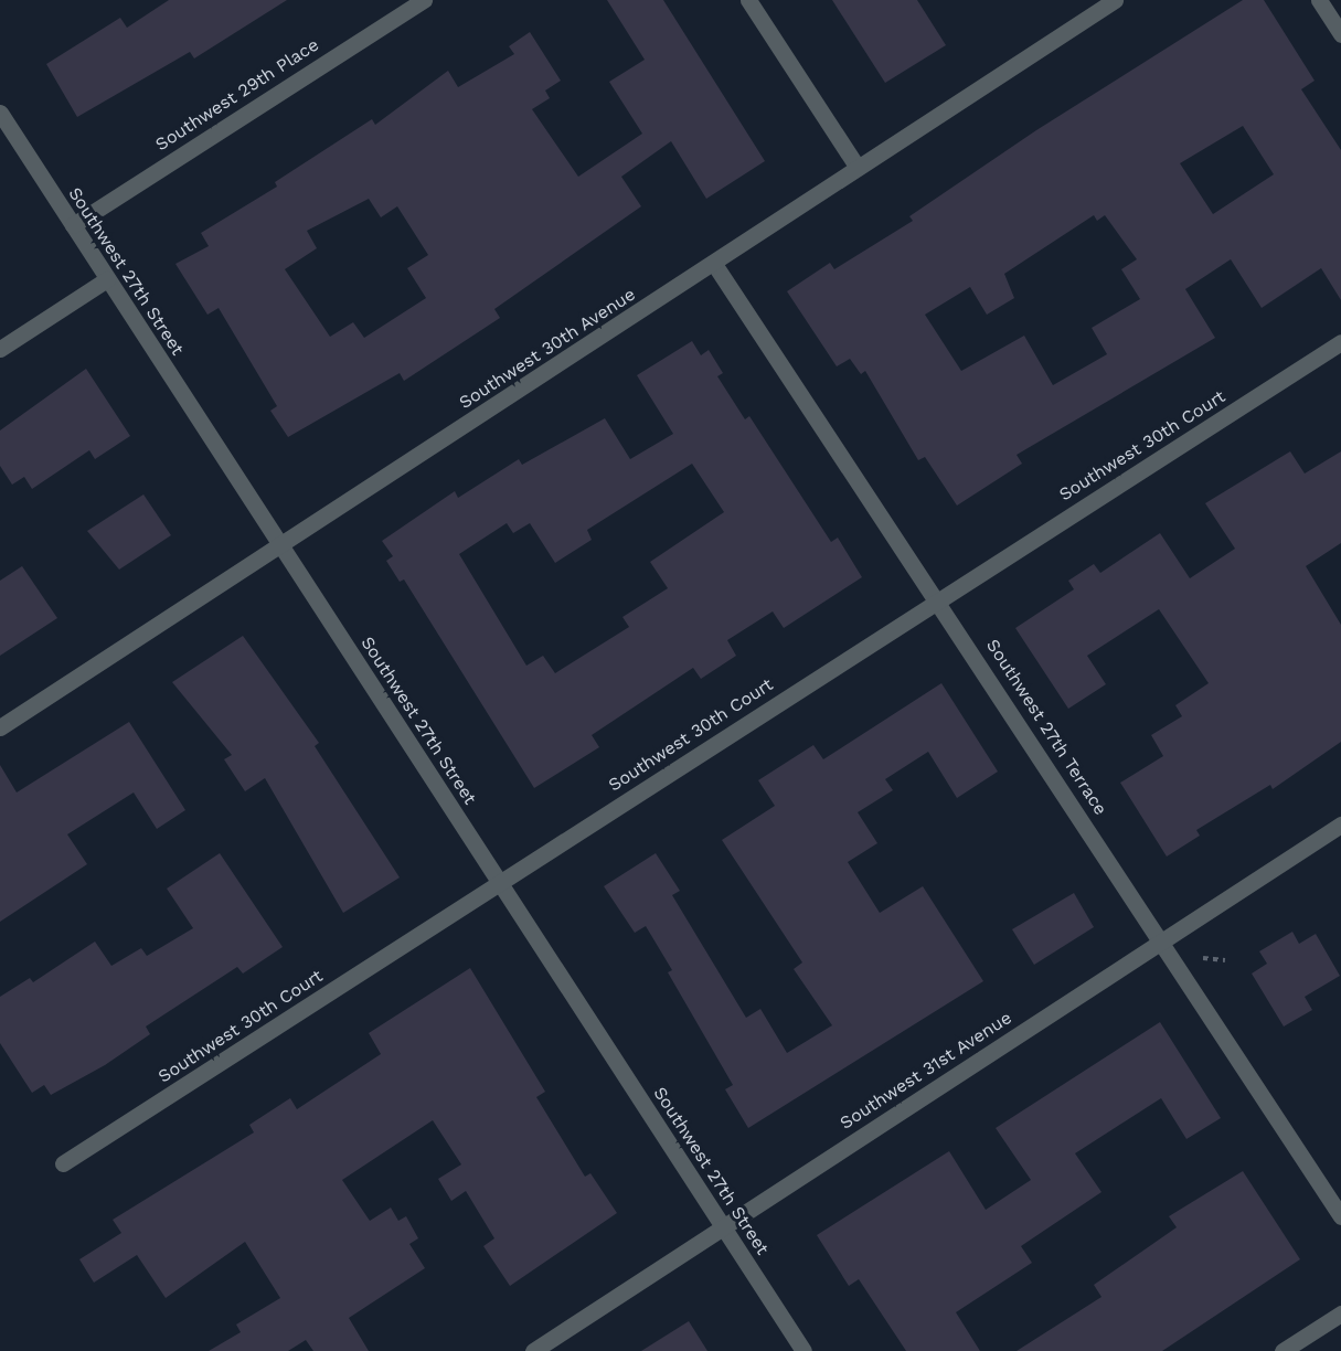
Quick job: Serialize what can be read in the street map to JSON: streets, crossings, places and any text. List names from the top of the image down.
{
  "streets": {
    "street": [
      "Southwest 29th Place",
      "Southwest 27th Street",
      "Southwest 30th Avenue",
      "Southwest 30th Court",
      "Southwest 27th Terrace",
      "Southwest 31st Avenue"
    ]
  },
  "crossings": [
    ["Southwest 29th Place", "Southwest 27th Street"],
    ["Southwest 27th Street", "Southwest 30th Avenue"],
    ["Southwest 27th Street", "Southwest 30th Court"],
    ["Southwest 27th Street", "Southwest 31st Avenue"],
    ["Southwest 30th Avenue", "Southwest 27th Terrace"],
    ["Southwest 30th Court", "Southwest 27th Terrace"],
    ["Southwest 27th Terrace", "Southwest 31st Avenue"]
  ]
}
